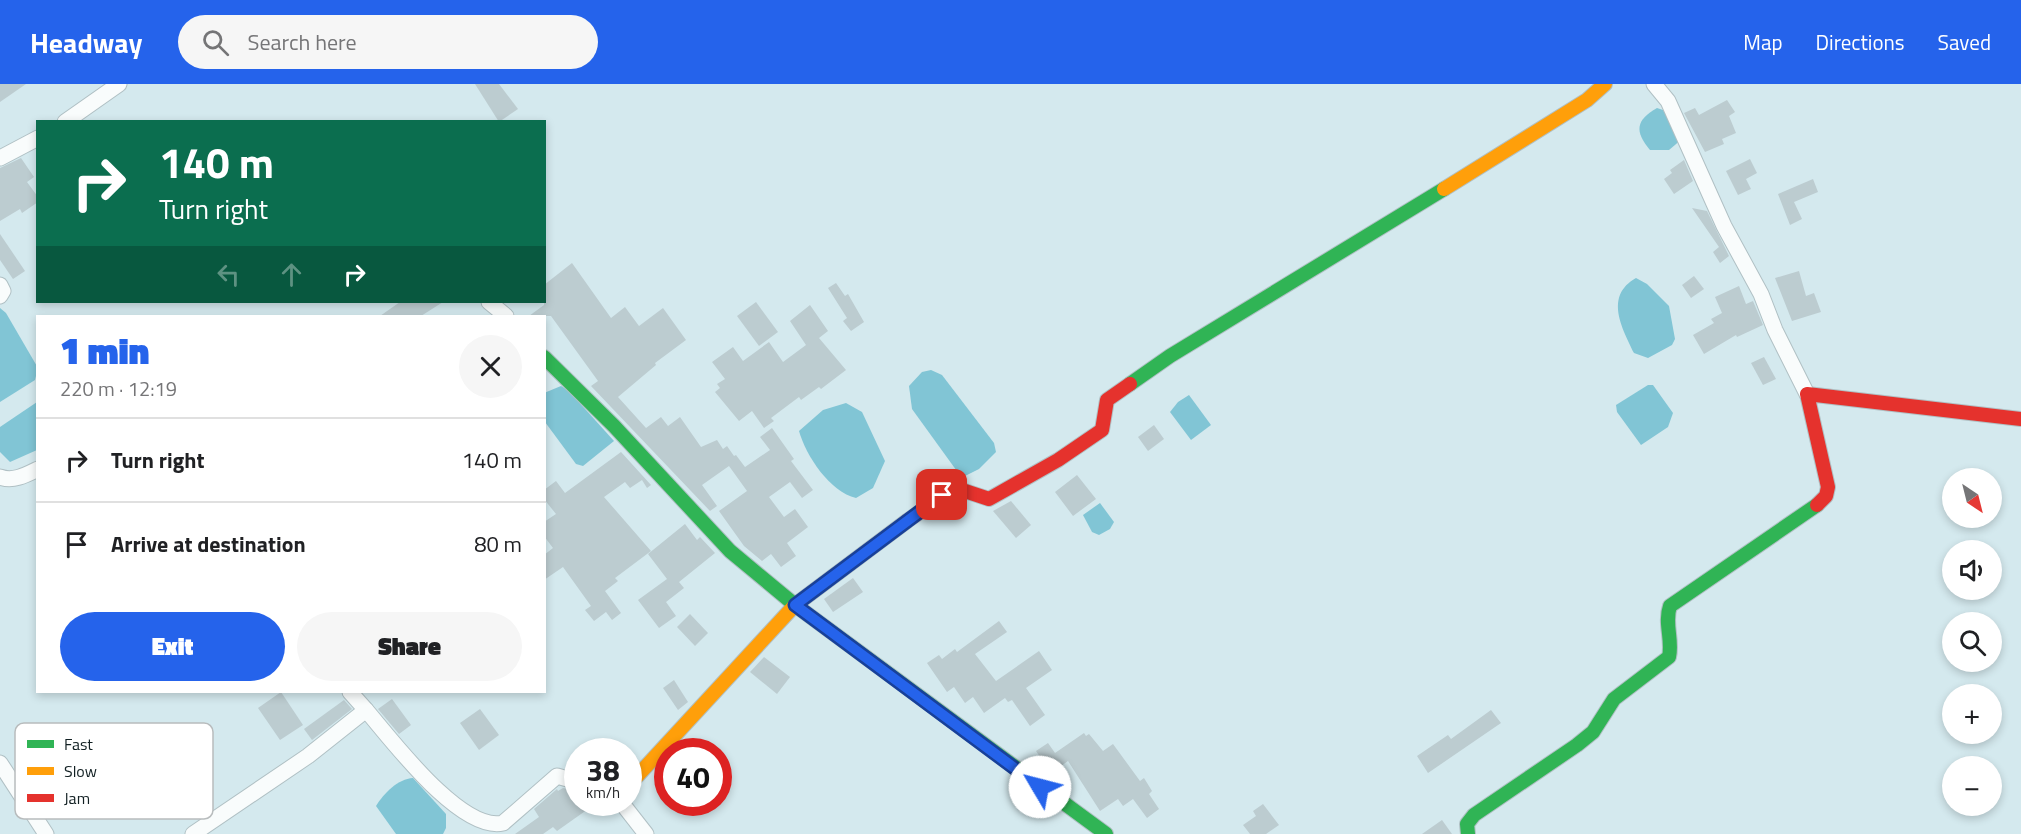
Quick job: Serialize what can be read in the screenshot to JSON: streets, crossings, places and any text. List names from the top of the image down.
{
  "legend": ["Fast", "Slow", "Jam"],
  "north": "bottom right",
  "page": {
    "header": "Headway",
    "search": "Search here",
    "nav": ["Map", "Directions", "Saved"],
    "turn": ["140 m", "Turn right"],
    "heading": ["1 min", "220 m · 12:19"],
    "list": [
      {
        "name": "Turn right",
        "value": "140 m"
      },
      {
        "name": "Arrive at destination",
        "value": "80 m"
      }
    ],
    "map_buttons": ["+", "−"],
    "buttons": ["Exit", "Share"],
    "speed": "38 km/h",
    "limit": "40"
  }
}
